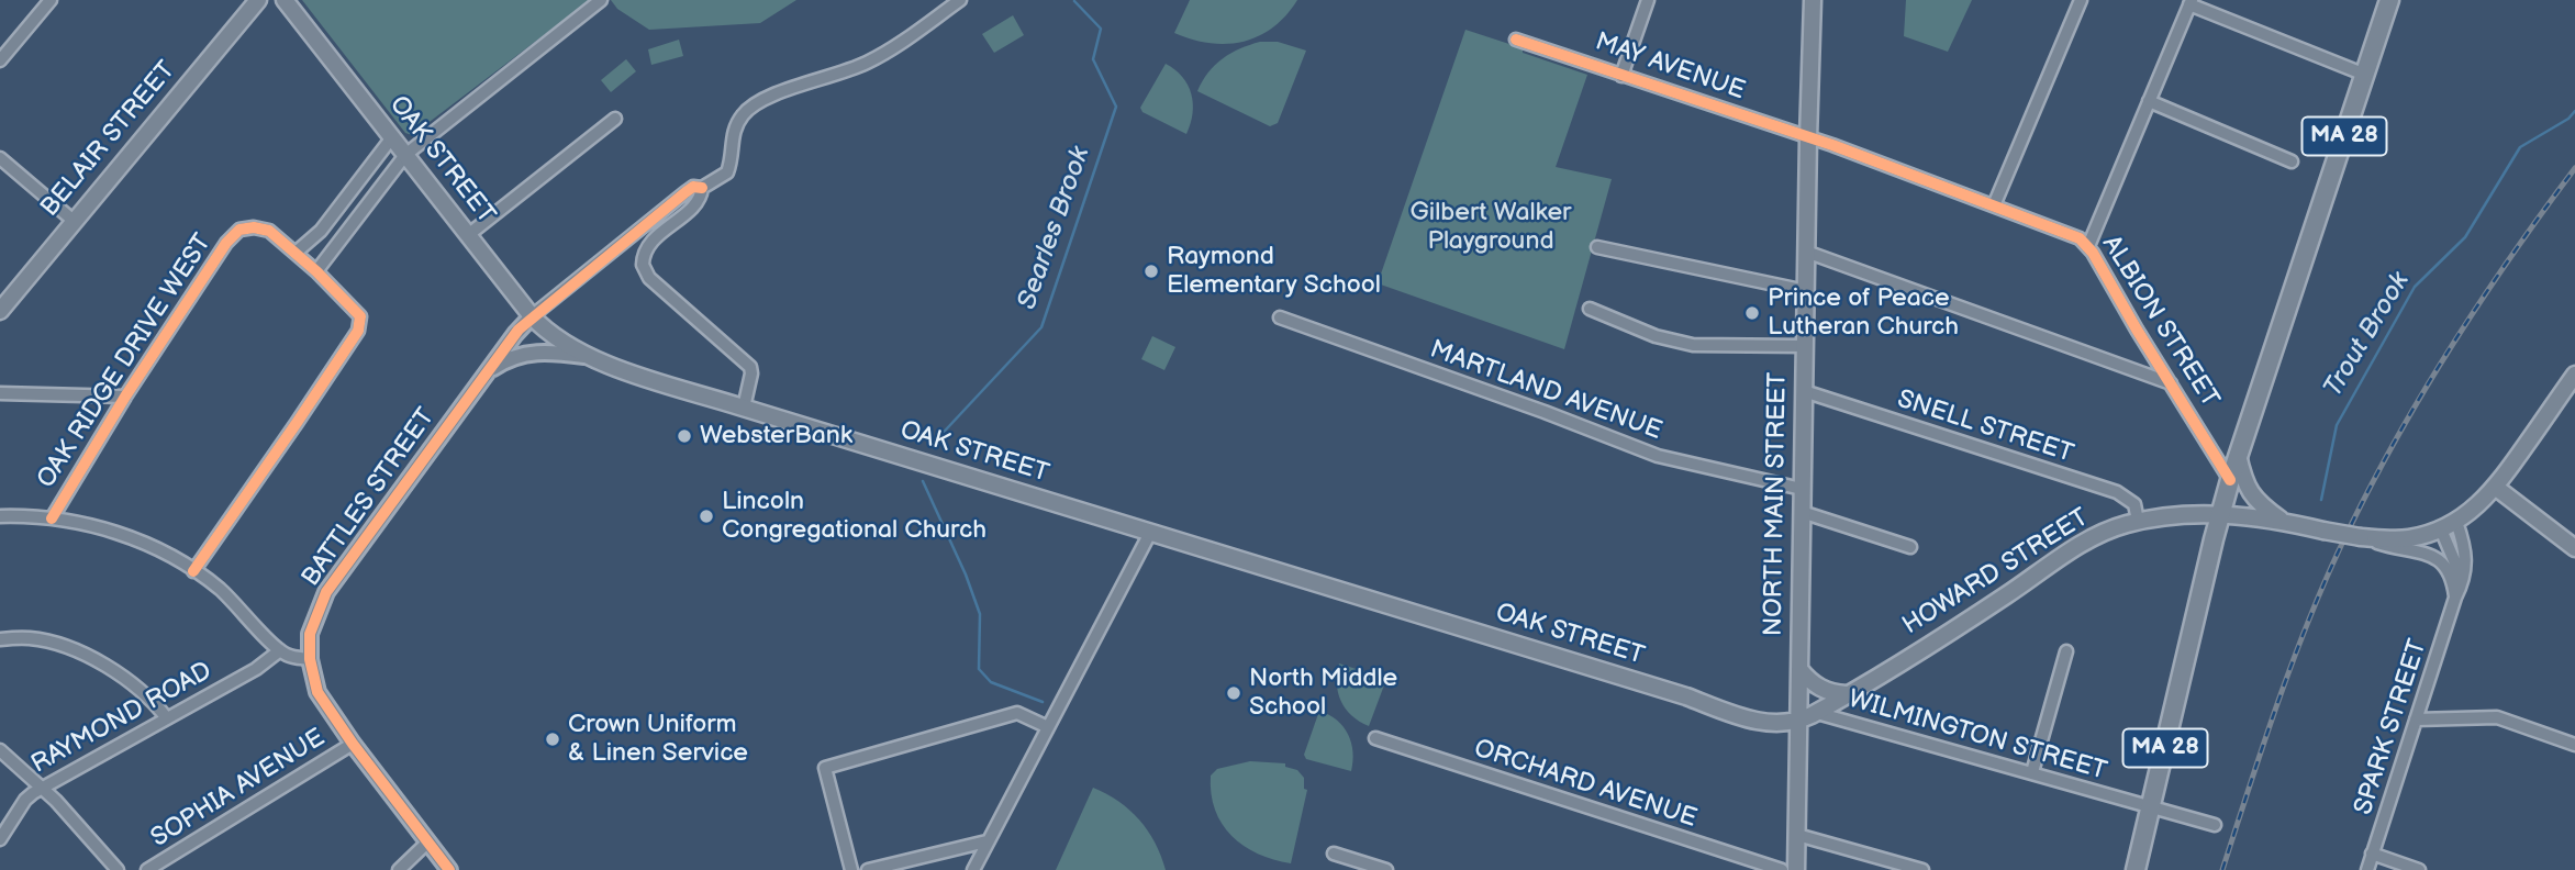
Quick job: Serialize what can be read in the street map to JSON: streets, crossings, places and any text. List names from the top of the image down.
{
  "streets": {
    "main road": [
      "MA 28",
      "BELAIR STREET",
      "OAK STREET",
      "NORTH MAIN STREET",
      "HOWARD STREET"
    ],
    "street": [
      "MAY AVENUE",
      "ALBION STREET",
      "OAK RIDGE DRIVE WEST",
      "MARTLAND AVENUE",
      "SNELL STREET",
      "BATTLES STREET",
      "RAYMOND ROAD",
      "SPARK STREET",
      "WILMINGTON STREET",
      "ORCHARD AVENUE",
      "SOPHIA AVENUE"
    ]
  },
  "crossings": [
    ["MAY AVENUE", "ALBION STREET"],
    ["MAY AVENUE", "NORTH MAIN STREET"],
    ["MA 28", "ALBION STREET"],
    ["MA 28", "HOWARD STREET"],
    ["MA 28", "WILMINGTON STREET"],
    ["OAK STREET", "BATTLES STREET"],
    ["OAK STREET", "NORTH MAIN STREET"],
    ["OAK STREET", "HOWARD STREET"],
    ["ALBION STREET", "NORTH MAIN STREET"],
    ["MARTLAND AVENUE", "NORTH MAIN STREET"],
    ["SNELL STREET", "NORTH MAIN STREET"],
    ["SNELL STREET", "HOWARD STREET"],
    ["BATTLES STREET", "SOPHIA AVENUE"],
    ["NORTH MAIN STREET", "HOWARD STREET"],
    ["HOWARD STREET", "SPARK STREET"],
    ["HOWARD STREET", "WILMINGTON STREET"]
  ],
  "water": ["Searles Brook", "Trout Brook"],
  "parks": ["Gilbert Walker Playground"],
  "places": [
    "Raymond Elementary School",
    "Prince of Peace Lutheran Church",
    "WebsterBank",
    "Lincoln Congregational Church",
    "North Middle School",
    "Crown Uniform & Linen Service"
  ]
}
